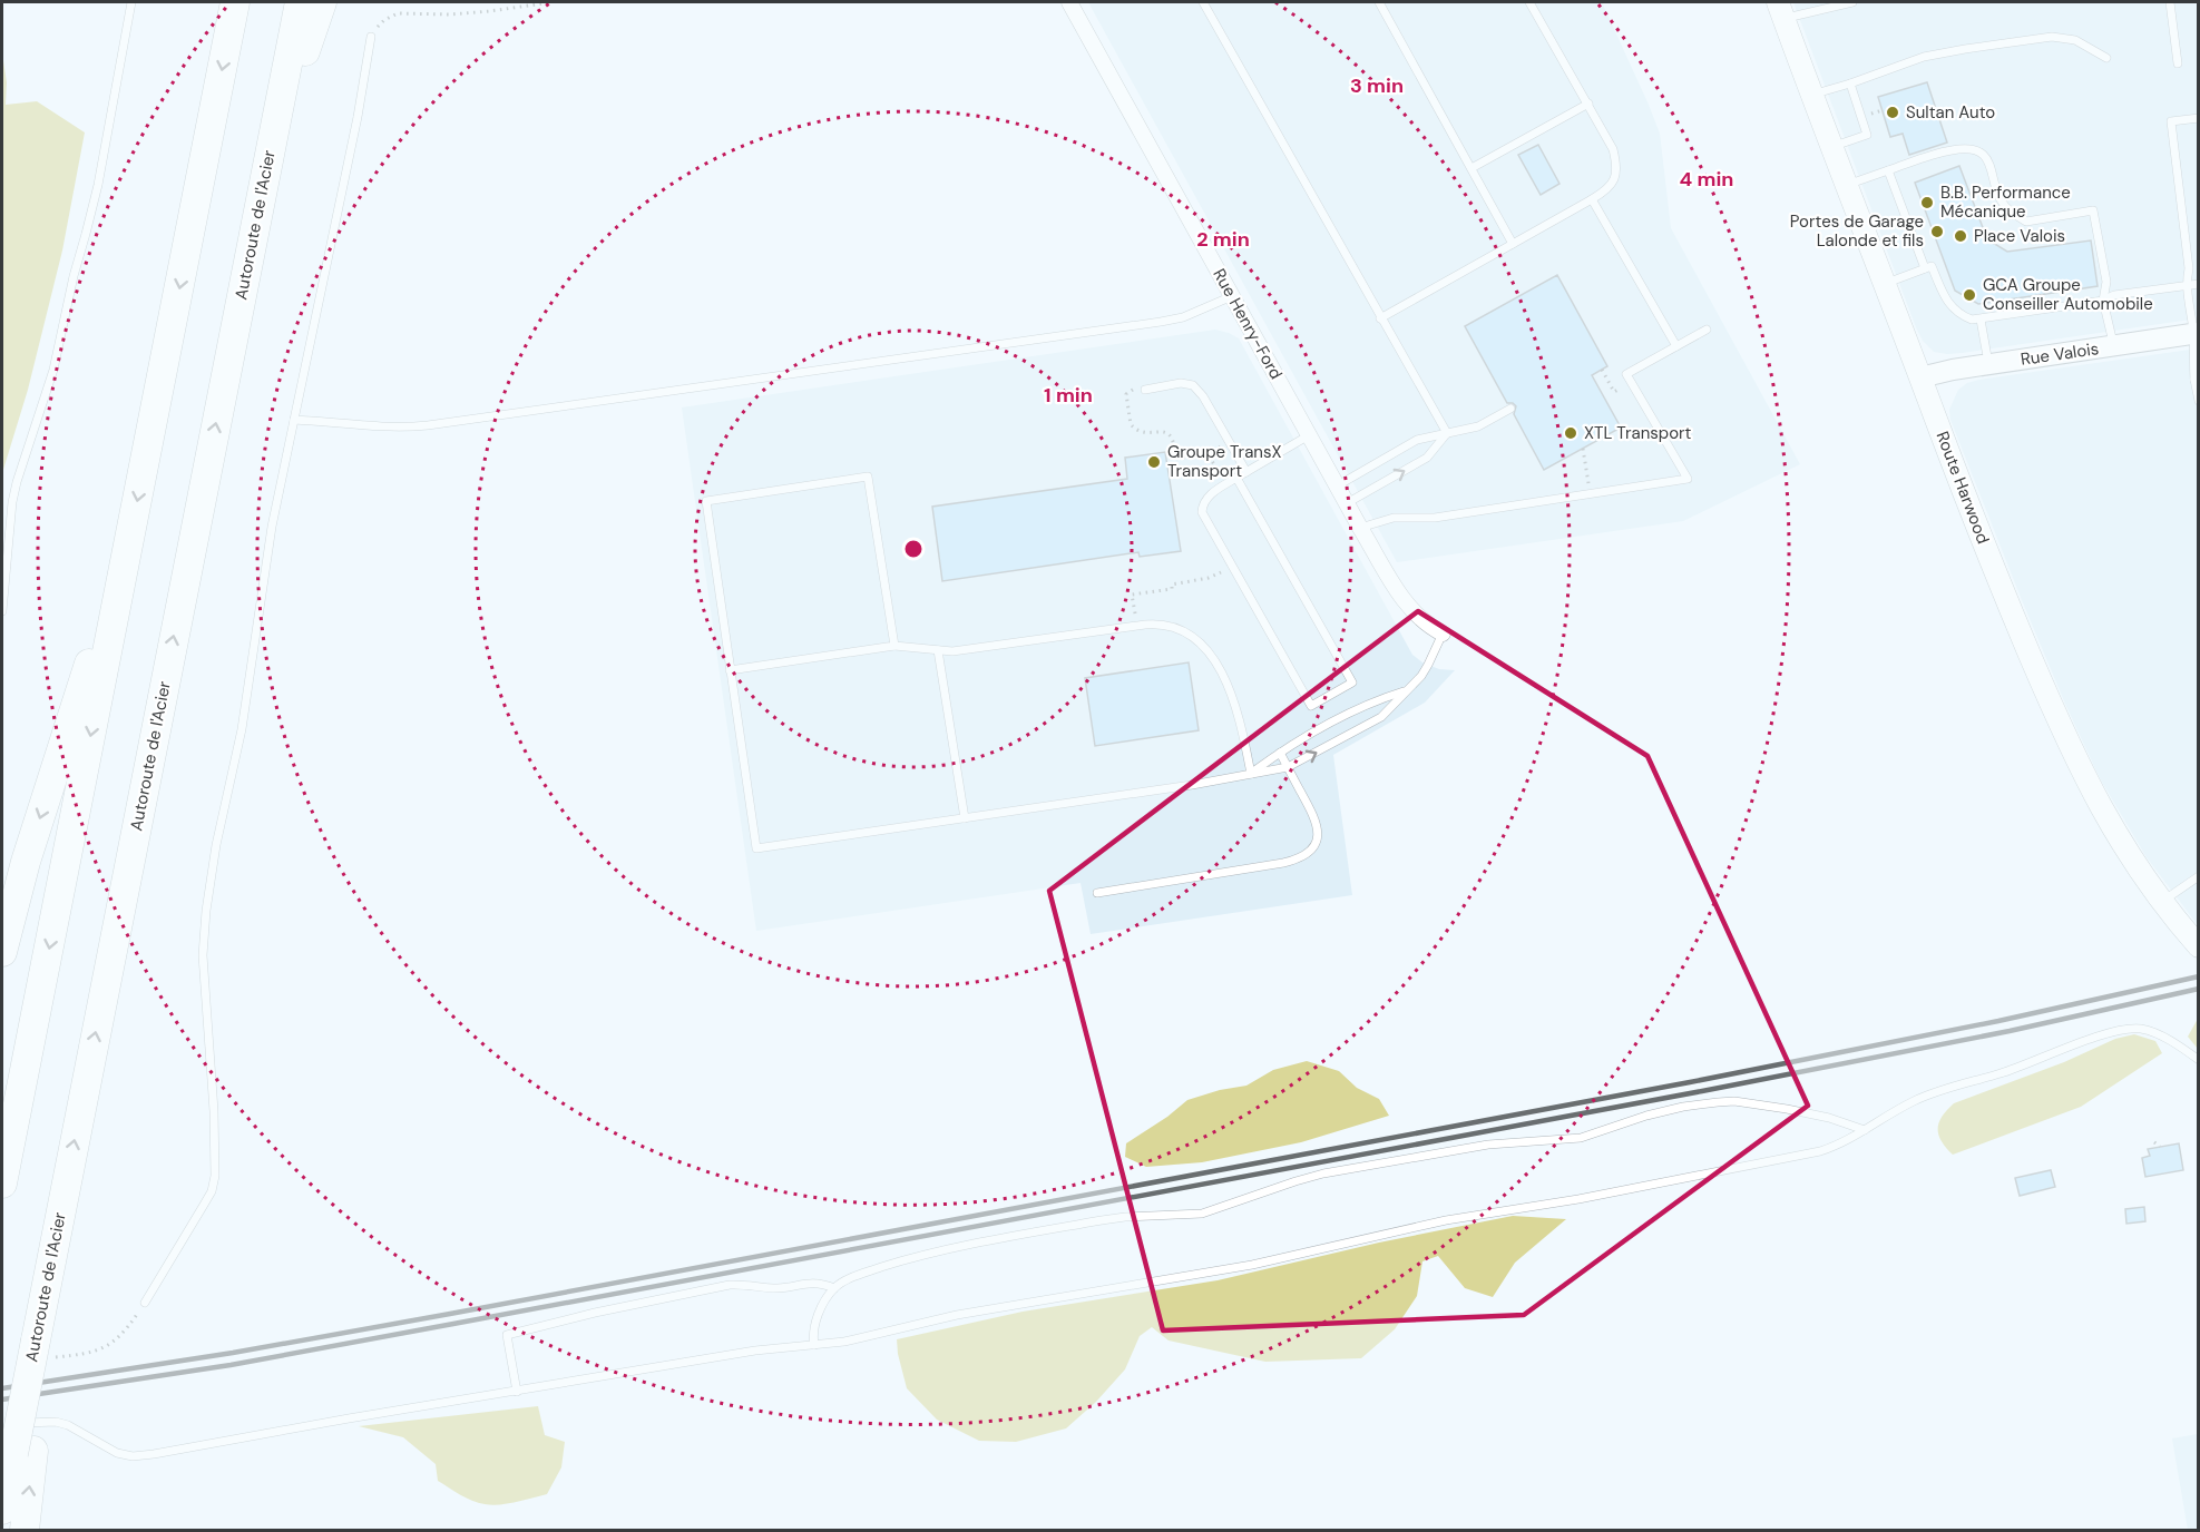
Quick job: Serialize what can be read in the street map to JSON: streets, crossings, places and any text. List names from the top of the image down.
{
  "streets": {
    "highway": ["Autoroute de l'Acier"],
    "main road": ["Route Harwood"],
    "street": ["Rue Henry-Ford", "Rue Valois"]
  },
  "crossings": [
    ["Rue Valois", "Route Harwood"]
  ],
  "places": [
    "Sultan Auto",
    "B.B. Performance Mécanique",
    "Portes de Garage Lalonde et fils",
    "Place Valois",
    "GCA Groupe Conseiller Automobile",
    "XTL Transport",
    "Groupe TransX Transport"
  ],
  "rings": [
    "3 min",
    "4 min",
    "2 min",
    "1 min"
  ]
}
